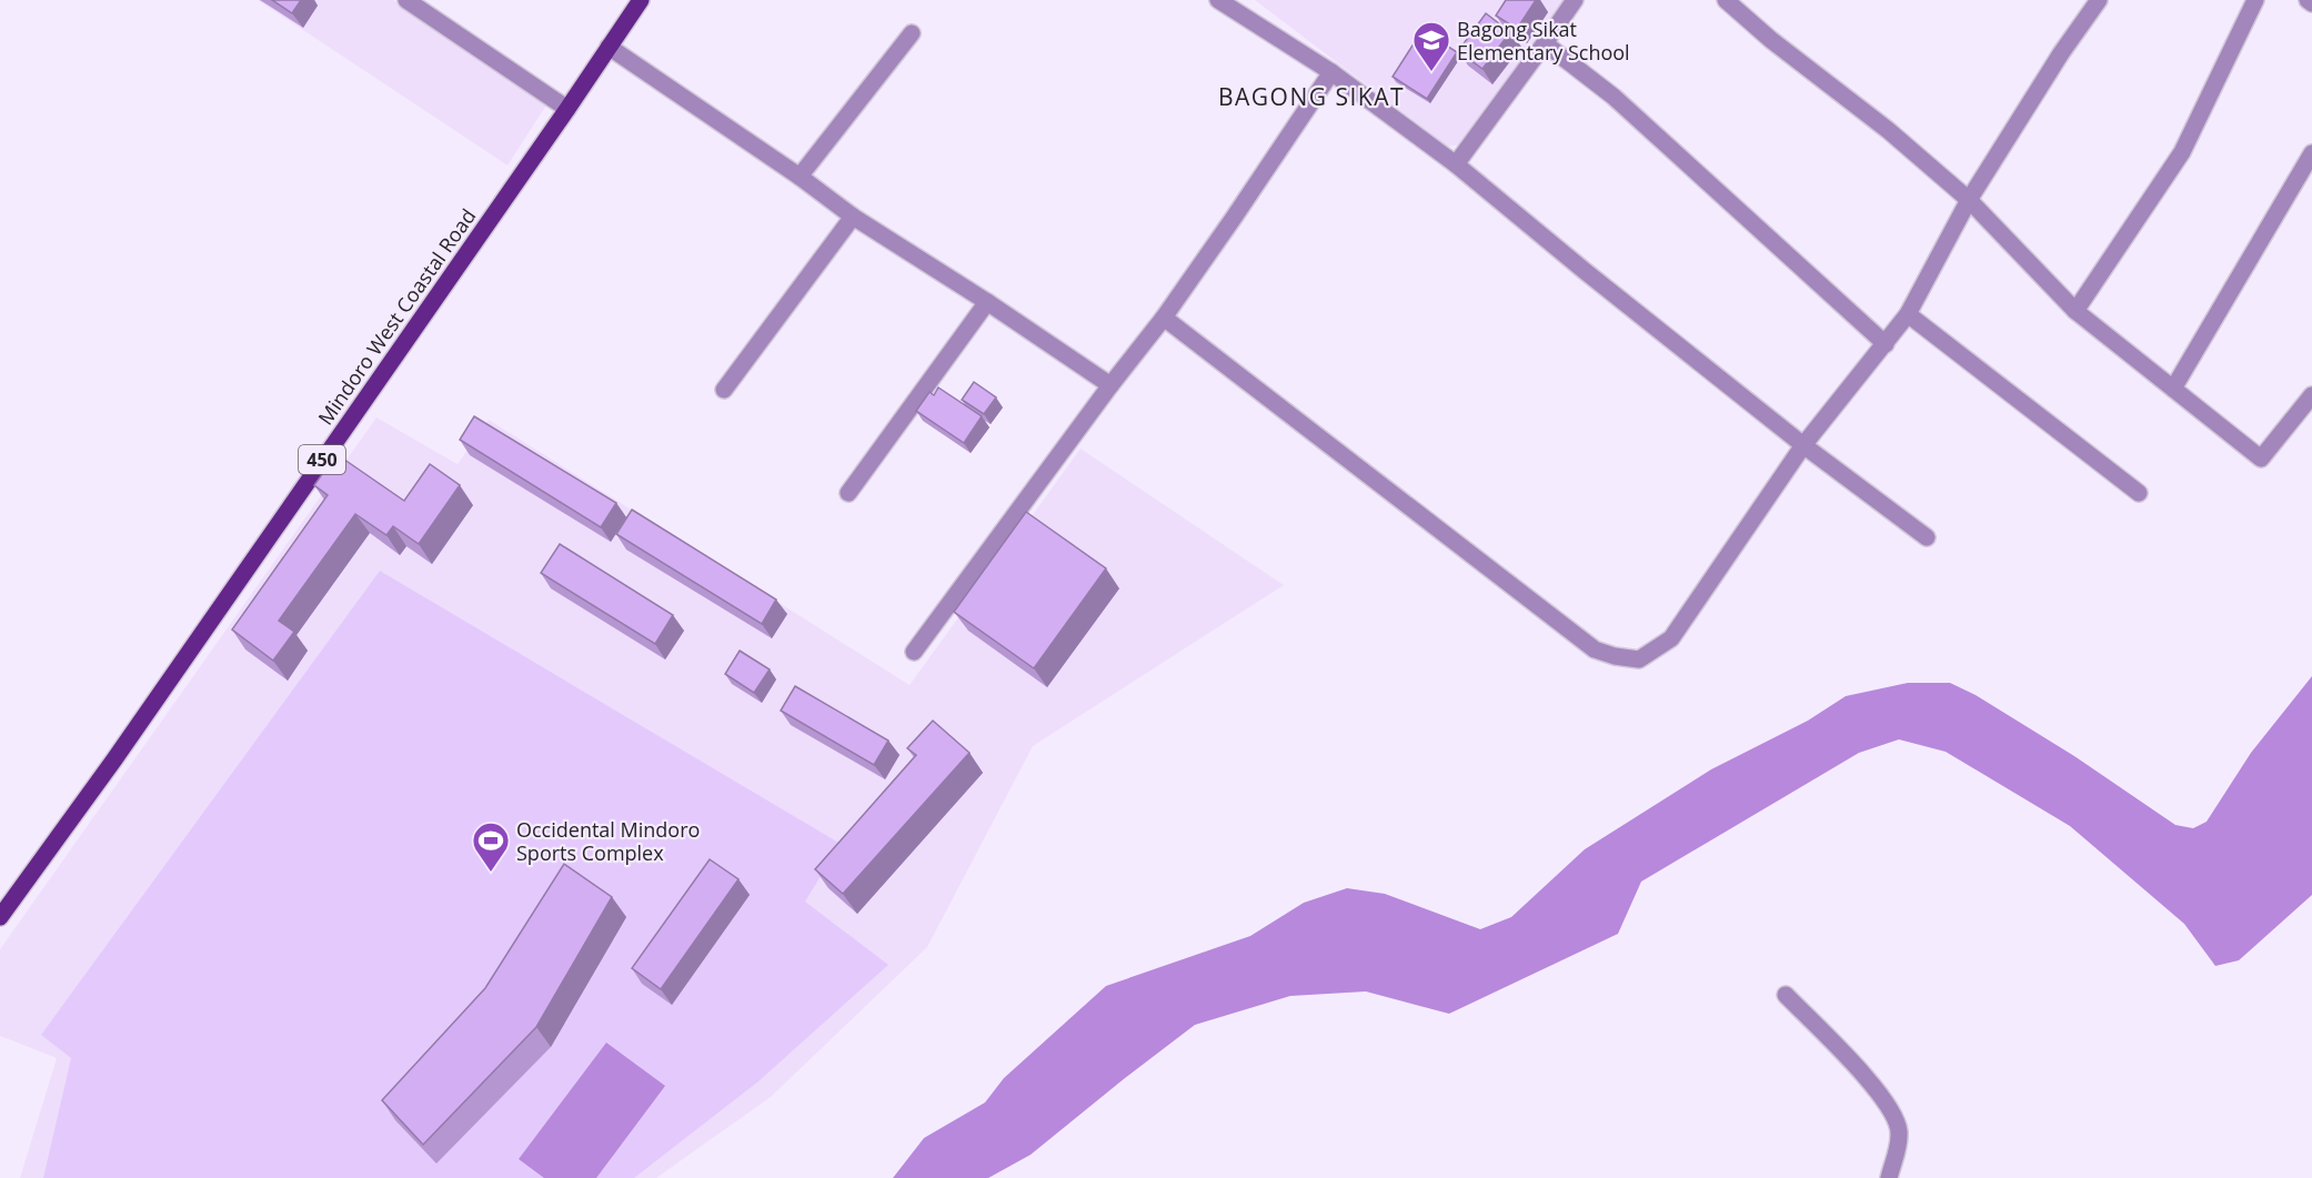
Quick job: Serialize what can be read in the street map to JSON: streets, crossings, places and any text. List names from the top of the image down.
{
  "streets": {
    "main road": ["Mindoro West Coastal Road", "450"]
  },
  "districts": ["BAGONG SIKAT"],
  "places": {
    "school or university": ["Bagong Sikat Elementary School"],
    "sports": ["Occidental Mindoro Sports Complex"]
  }
}
